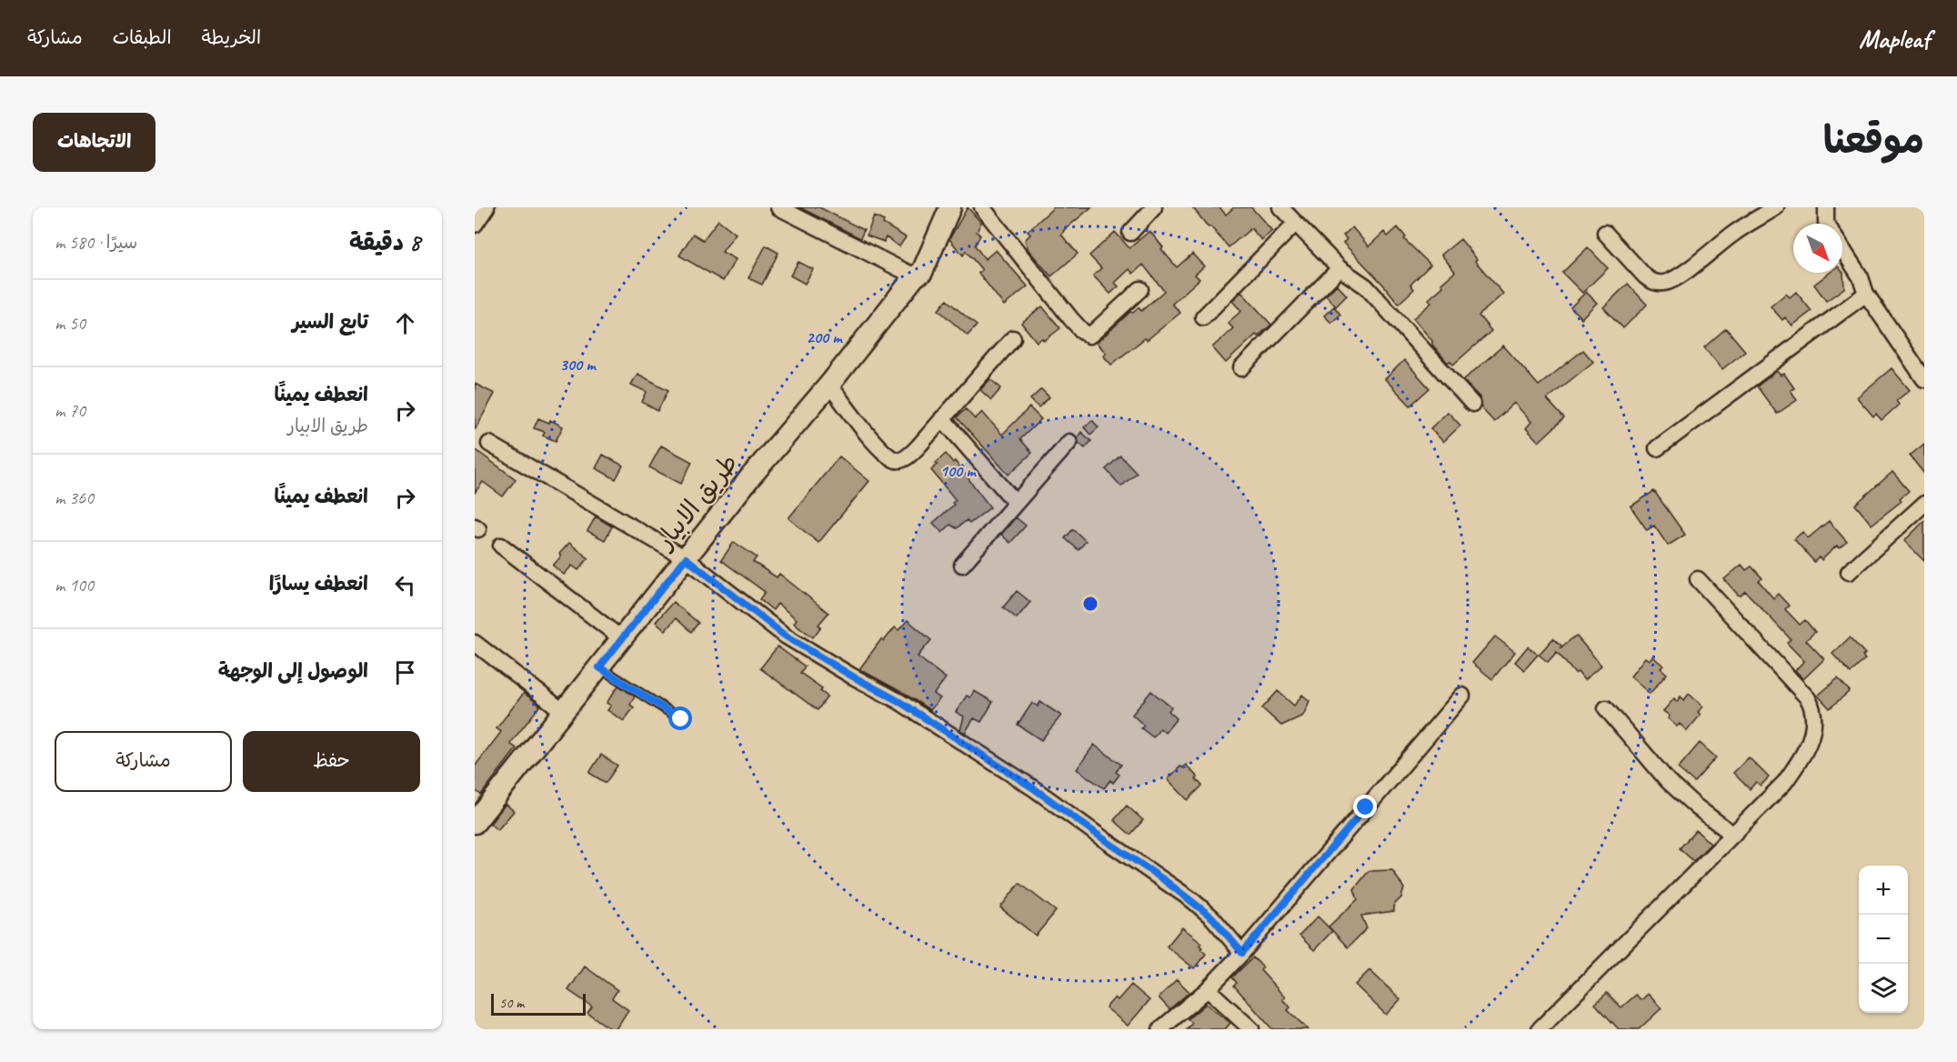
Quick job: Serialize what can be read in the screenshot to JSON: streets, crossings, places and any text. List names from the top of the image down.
{
  "streets": {
    "main road": ["طريق الابيار"]
  },
  "scale_bar": "50 m",
  "north": "bottom right",
  "page": {
    "header": "Mapleaf",
    "nav": ["الخريطة", "الطبقات", "مشاركة"],
    "title": "موقعنا",
    "buttons": [
      "الاتجاهات",
      ["حفظ", "مشاركة"]
    ],
    "heading": ["8 دقيقة", "سيرًا · 580 m"],
    "list": [
      ["تابع السير", "50 m"],
      ["انعطف يمينًا", "طريق الابيار", "70 m"],
      ["انعطف يمينًا", "360 m"],
      ["انعطف يسارًا", "100 m"],
      "الوصول إلى الوجهة"
    ],
    "map_buttons": ["+", "−"],
    "scale": "50 m"
  },
  "rings": ["200 m", "300 m", "100 m"]
}
